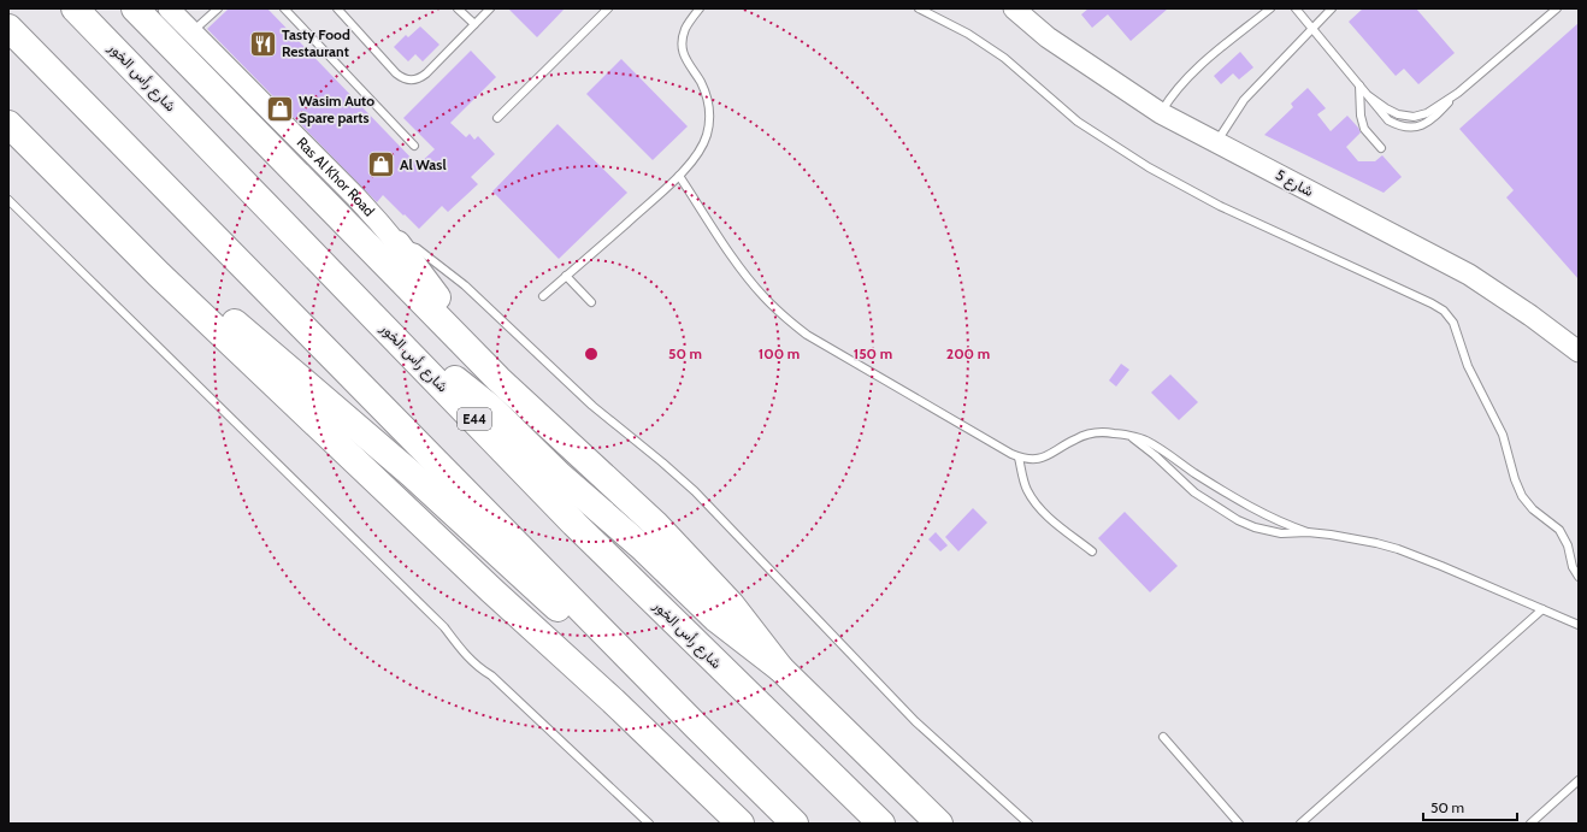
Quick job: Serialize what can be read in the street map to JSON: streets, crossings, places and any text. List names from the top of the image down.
{
  "streets": {
    "highway": ["شارع رأس الخور", "E44"],
    "street": ["Ras Al Khor Road", "شارع 5"]
  },
  "places": {
    "restaurant": ["Tasty Food Restaurant"],
    "shop": ["Wasim Auto Spare parts", "Al Wasl"]
  },
  "scale_bar": "50 m",
  "rings": [
    "50 m",
    "100 m",
    "150 m",
    "200 m"
  ]
}
